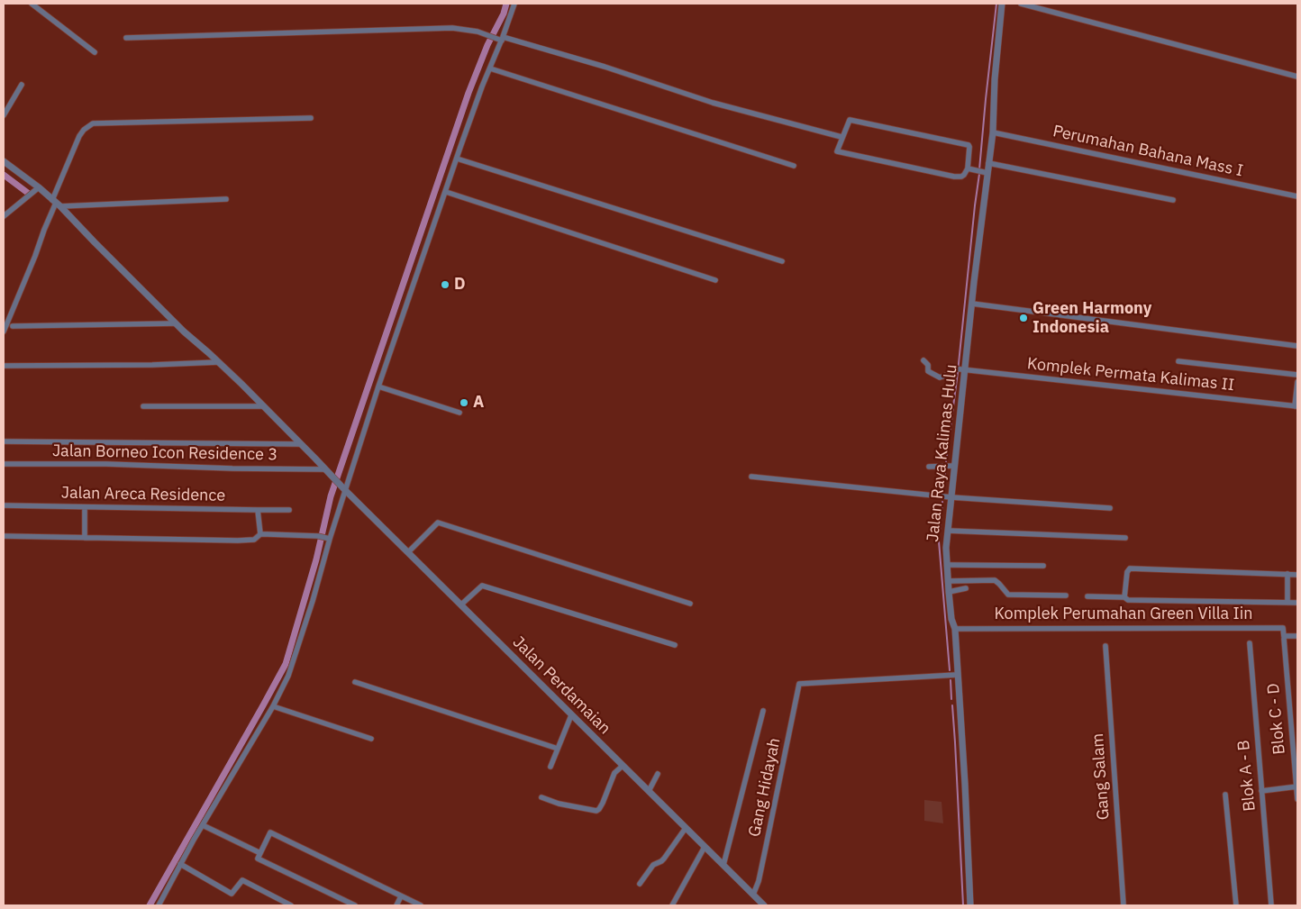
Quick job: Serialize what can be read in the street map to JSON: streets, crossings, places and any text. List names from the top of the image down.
{
  "streets": {
    "street": [
      "Perumahan Bahana Mass I",
      "Komplek Permata Kalimas II",
      "Jalan Borneo Icon Residence 3",
      "Jalan Raya Kalimas Hulu",
      "Jalan Areca Residence",
      "Komplek Perumahan Green Villa Iin",
      "Jalan Perdamaian",
      "Blok C - D",
      "Blok A - B",
      "Gang Salam",
      "Gang Hidayah"
    ]
  },
  "crossings": [
    ["Perumahan Bahana Mass I", "Jalan Raya Kalimas Hulu"],
    ["Komplek Permata Kalimas II", "Jalan Raya Kalimas Hulu"],
    ["Jalan Borneo Icon Residence 3", "Jalan Perdamaian"],
    ["Jalan Raya Kalimas Hulu", "Komplek Perumahan Green Villa Iin"],
    ["Jalan Raya Kalimas Hulu", "Gang Hidayah"],
    ["Komplek Perumahan Green Villa Iin", "Blok C - D"],
    ["Jalan Perdamaian", "Gang Hidayah"]
  ],
  "places": ["D", "Green Harmony Indonesia", "A"]
}
